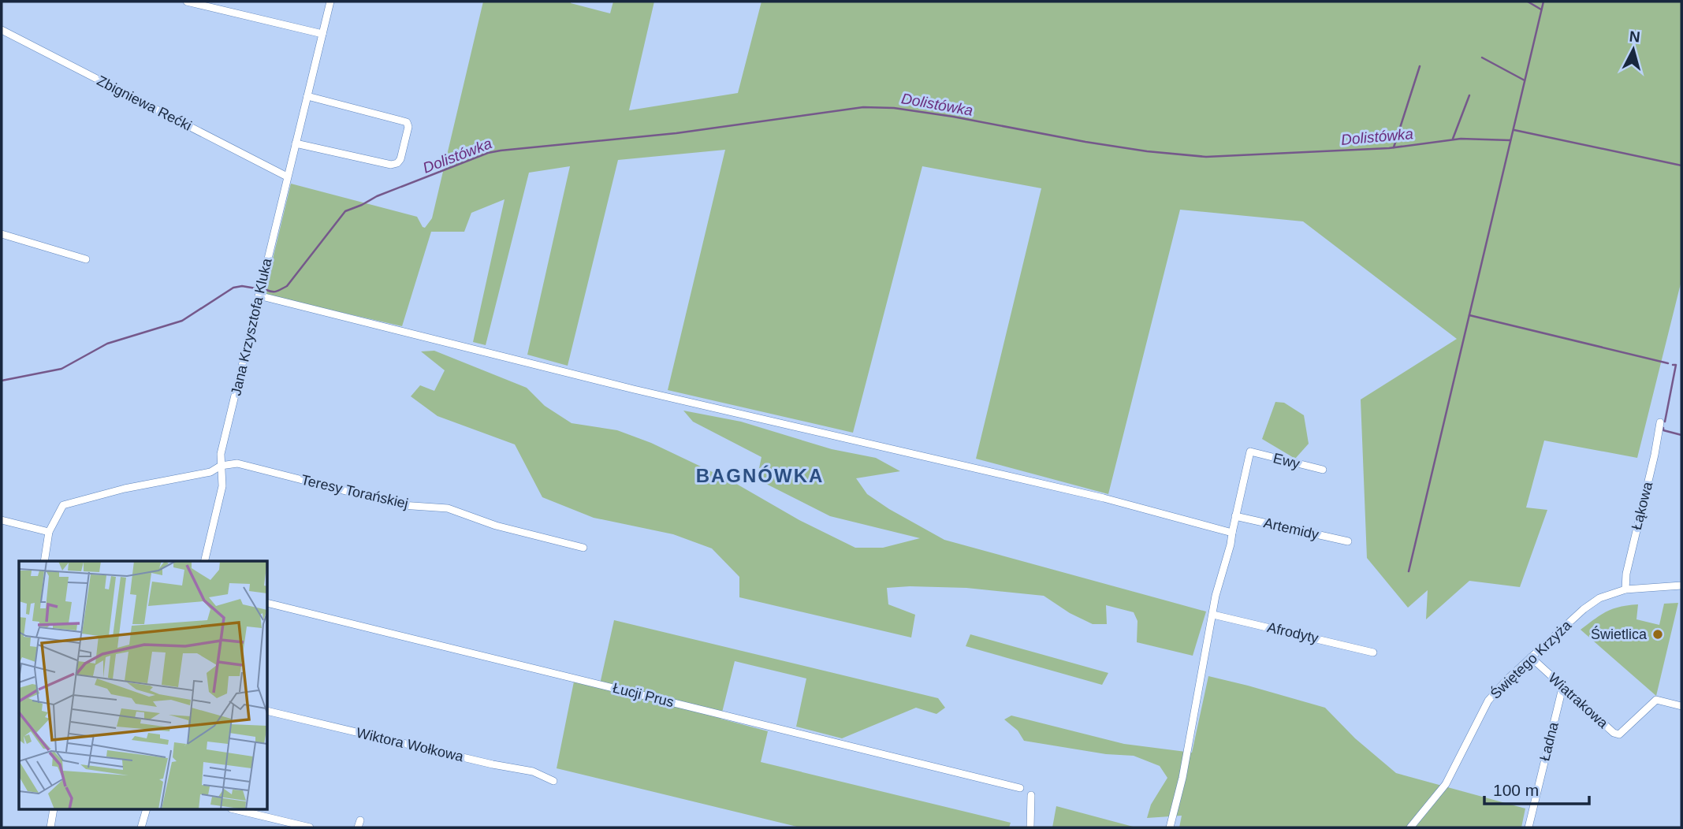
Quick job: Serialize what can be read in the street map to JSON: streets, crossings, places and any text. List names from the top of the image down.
{
  "streets": {
    "street": [
      "Zbigniewa Rećki",
      "Jana Krzysztofa Kluka",
      "Ewy",
      "Teresy Torańskiej",
      "Łąkowa",
      "Artemidy",
      "Afrodyty",
      "Świętego Krzyża",
      "Łucji Prus",
      "Wiatrakowa",
      "Ładna",
      "Wiktora Wołkowa"
    ]
  },
  "crossings": [
    ["Zbigniewa Rećki", "Jana Krzysztofa Kluka"],
    ["Jana Krzysztofa Kluka", "Teresy Torańskiej"],
    ["Ewy", "Artemidy"],
    ["Łąkowa", "Świętego Krzyża"],
    ["Świętego Krzyża", "Wiatrakowa"],
    ["Wiatrakowa", "Ładna"]
  ],
  "districts": ["BAGNÓWKA"],
  "water": ["Dolistówka"],
  "places": ["Świetlica"],
  "scale_bar": "100 m",
  "north": "top"
}
